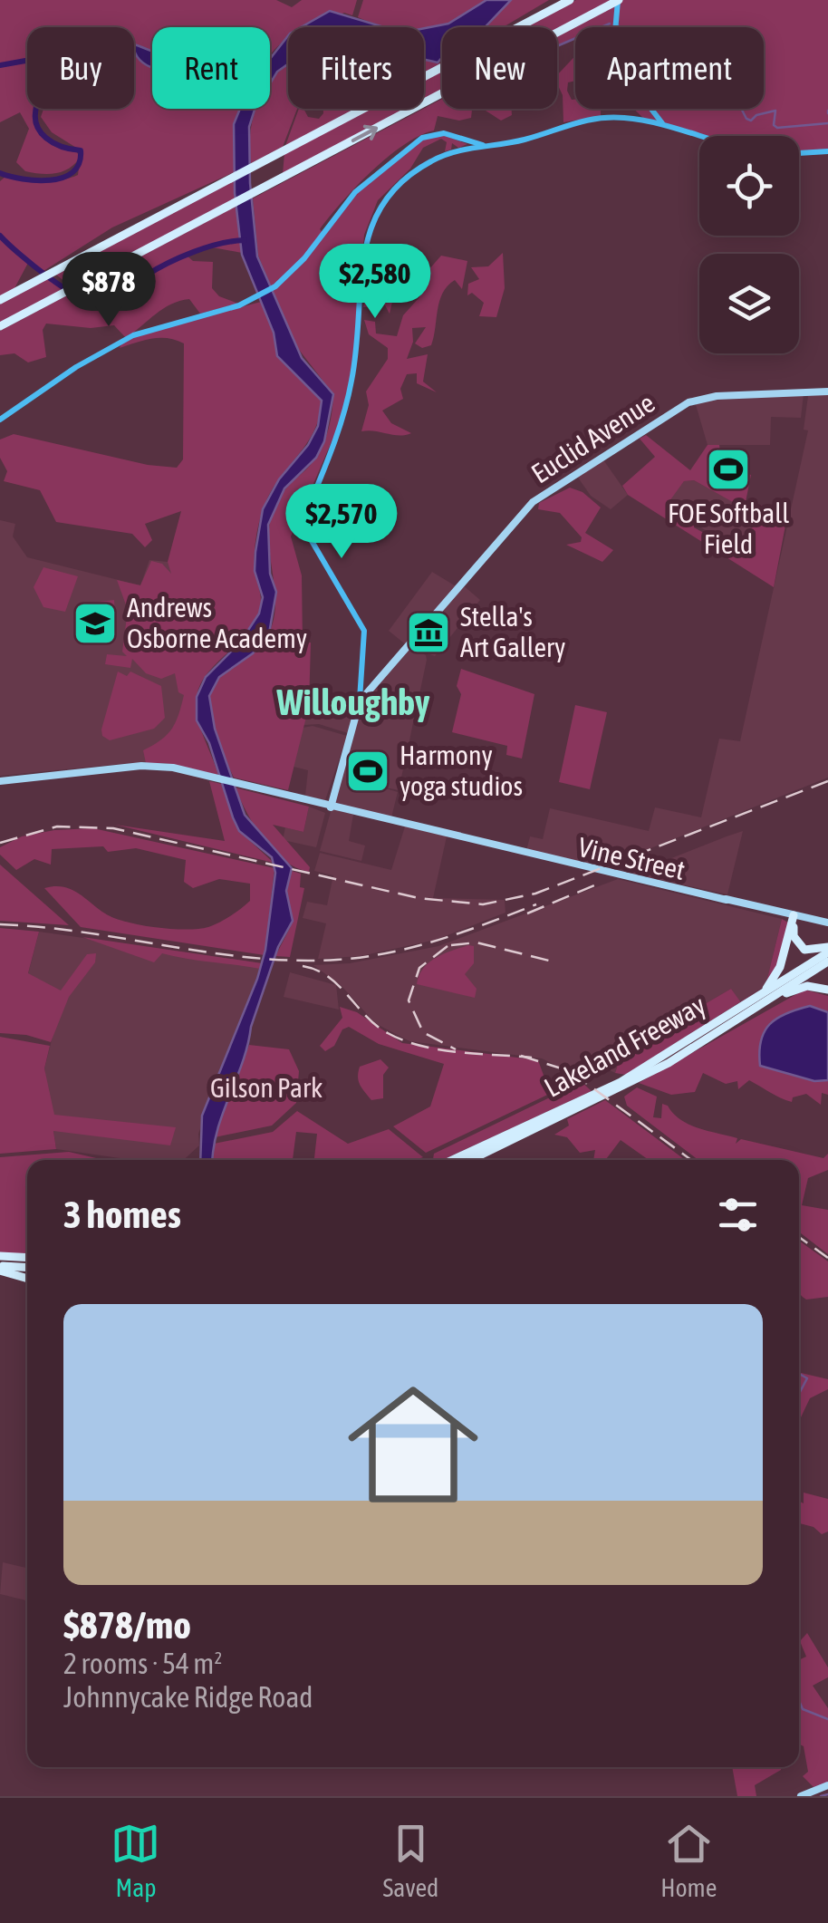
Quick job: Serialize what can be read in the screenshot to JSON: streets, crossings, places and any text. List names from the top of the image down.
{
  "streets": {
    "highway": ["Lakeland Freeway"],
    "main road": ["Euclid Avenue", "Vine Street"]
  },
  "districts": ["Willoughby"],
  "parks": ["Gilson Park"],
  "places": {
    "sports": ["FOE Softball Field", "Harmony yoga studios"],
    "school or university": ["Andrews Osborne Academy"],
    "museum": ["Stella's Art Gallery"]
  },
  "page": {
    "chip": [
      "Buy",
      "Rent",
      "Filters",
      "New",
      "Apartment"
    ],
    "price": ["$2,580", "$878", "$2,570"],
    "heading": "3 homes",
    "list": [
      {
        "name": "$878/mo",
        "note": "2 rooms · 54 m² · Johnnycake Ridge Road"
      }
    ],
    "tabs": ["Map", "Saved", "Home"]
  }
}
